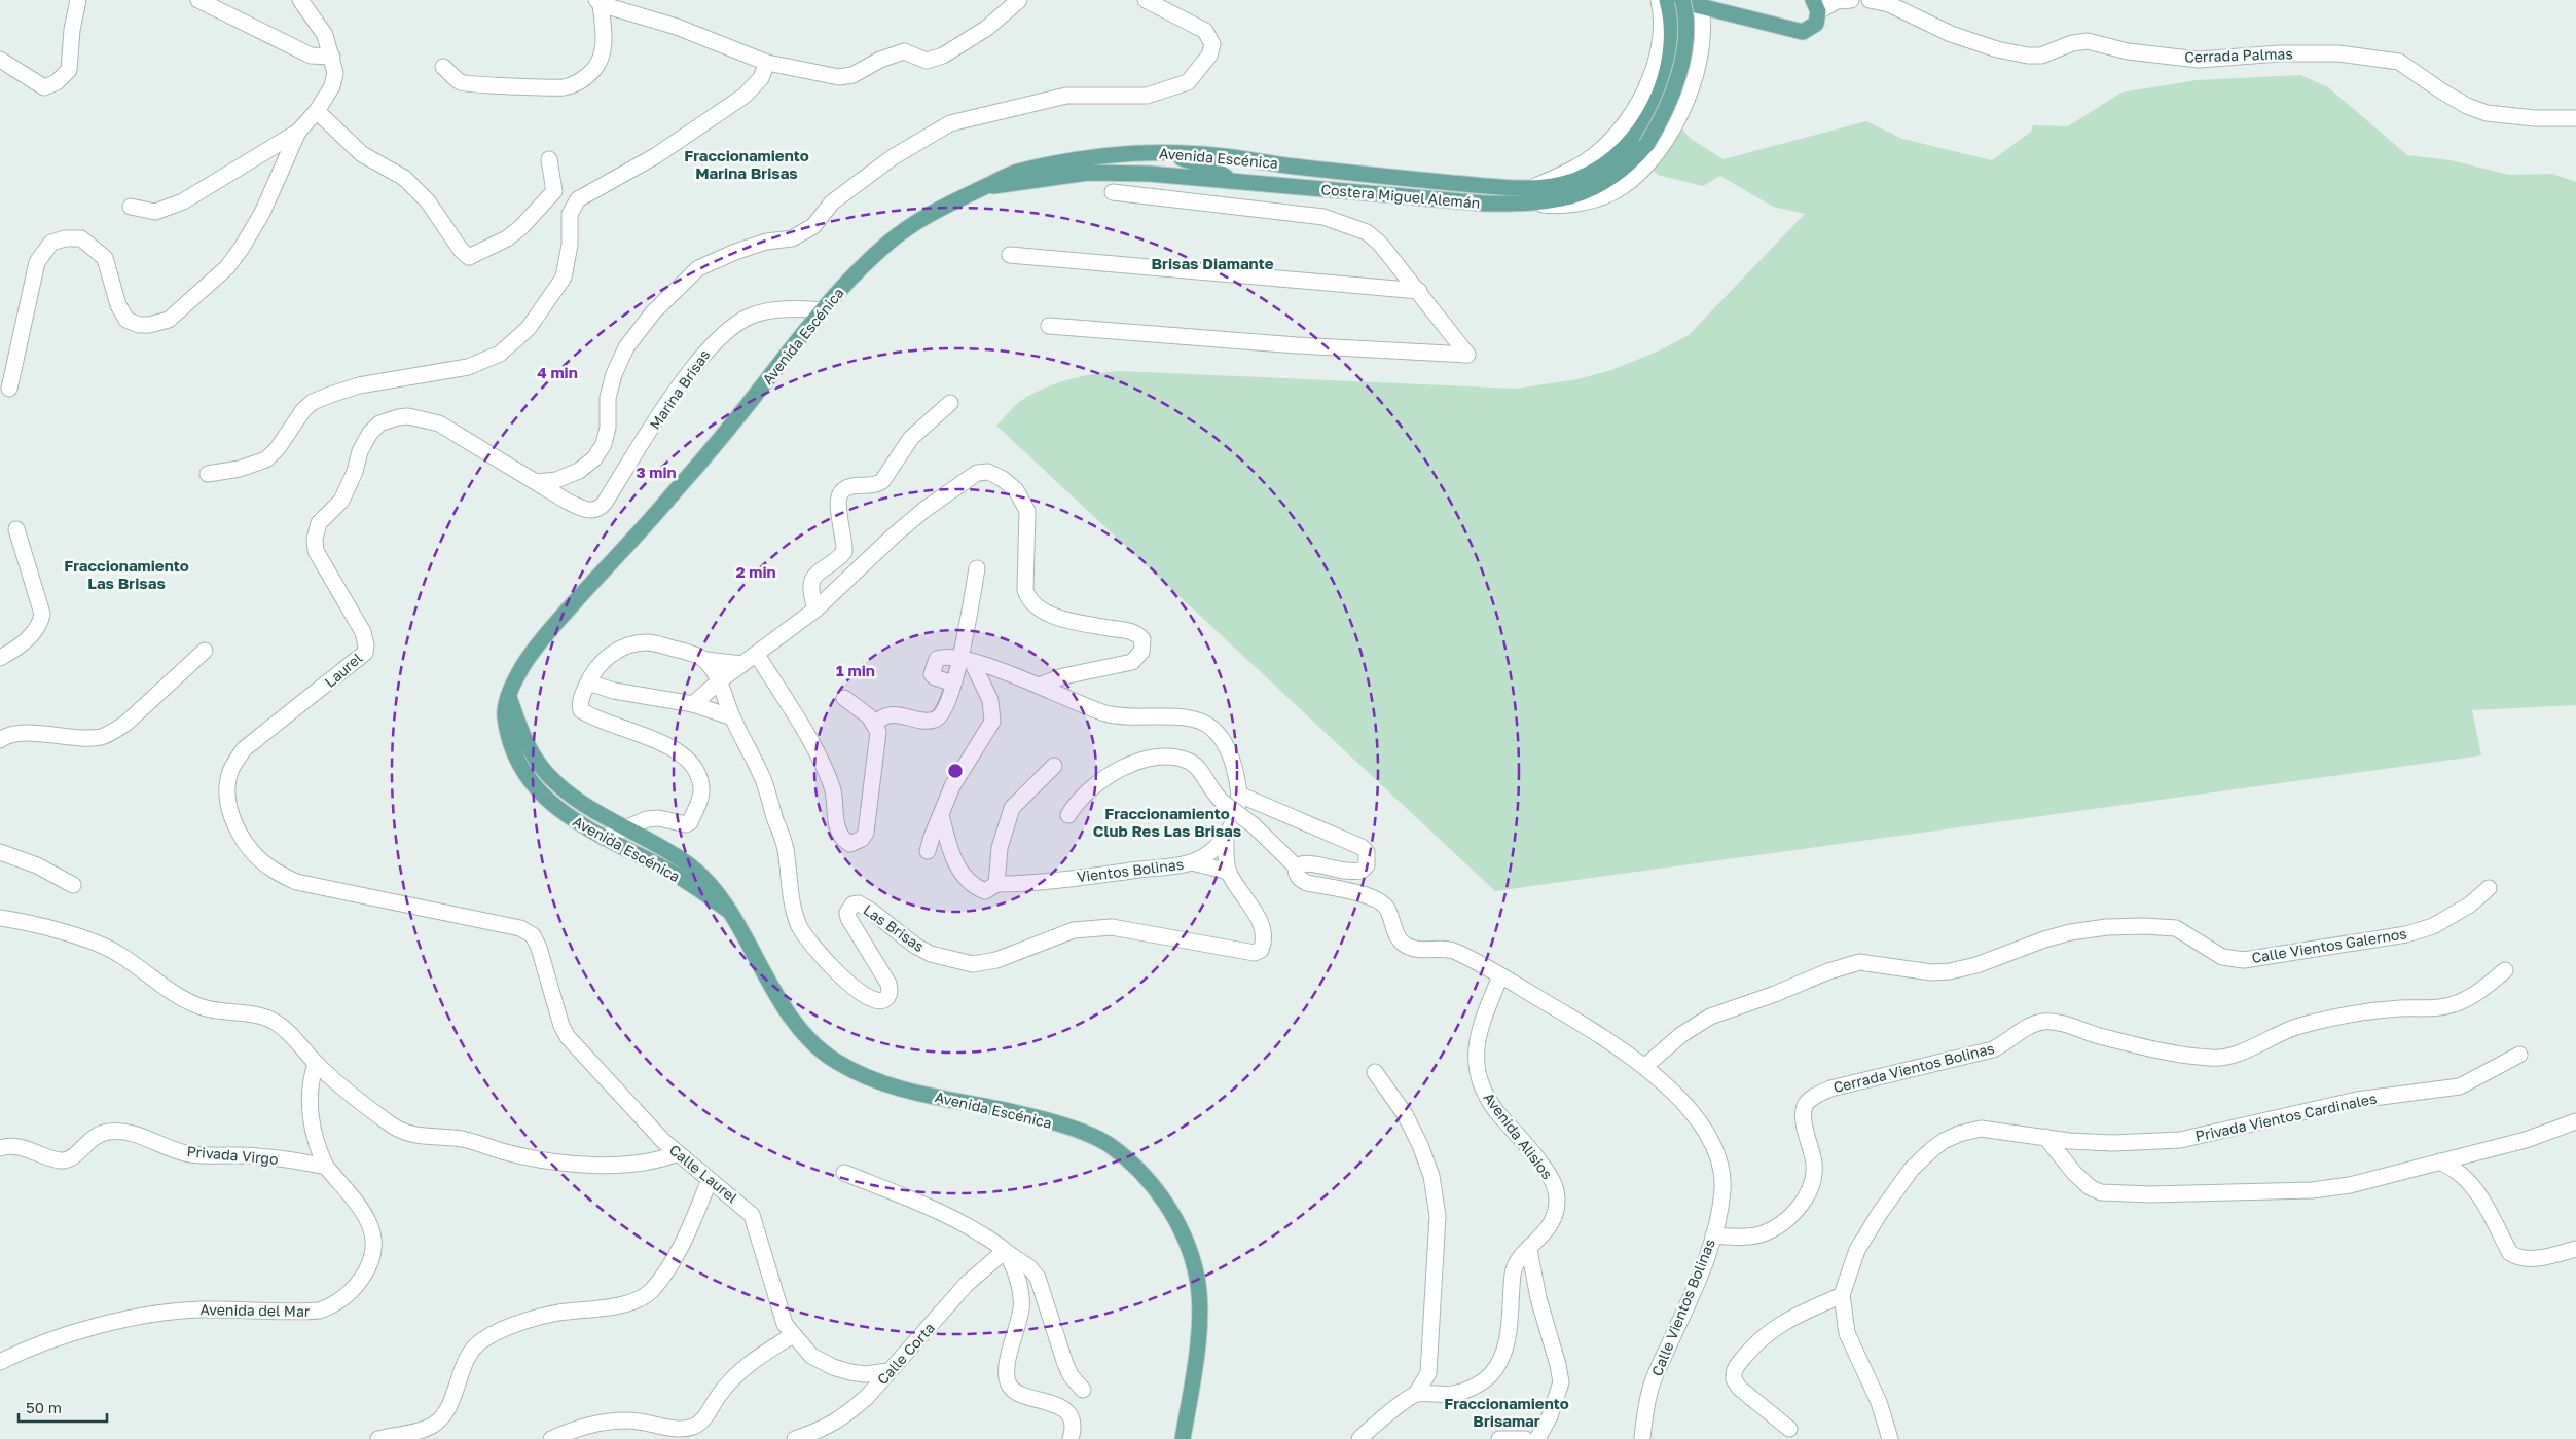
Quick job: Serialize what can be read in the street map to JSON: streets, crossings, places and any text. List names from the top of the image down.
{
  "streets": {
    "main road": ["Avenida Escénica", "Costera Miguel Alemán"],
    "street": [
      "Cerrada Palmas",
      "Marina Brisas",
      "Laurel",
      "Vientos Bolinas",
      "Las Brisas",
      "Calle Vientos Galernos",
      "Cerrada Vientos Bolinas",
      "Privada Vientos Cardinales",
      "Avenida Alisios",
      "Privada Virgo",
      "Calle Laurel",
      "Calle Vientos Bolinas",
      "Avenida del Mar",
      "Calle Corta"
    ]
  },
  "crossings": [
    ["Avenida Escénica", "Costera Miguel Alemán"],
    ["Avenida Escénica", "Marina Brisas"],
    ["Marina Brisas", "Laurel"],
    ["Laurel", "Calle Laurel"],
    ["Vientos Bolinas", "Las Brisas"],
    ["Calle Vientos Galernos", "Calle Vientos Bolinas"],
    ["Cerrada Vientos Bolinas", "Calle Vientos Bolinas"],
    ["Avenida Alisios", "Calle Vientos Bolinas"],
    ["Privada Virgo", "Avenida del Mar"],
    ["Calle Laurel", "Calle Corta"]
  ],
  "districts": [
    "Fraccionamiento Marina Brisas",
    "Brisas Diamante",
    "Fraccionamiento Las Brisas",
    "Fraccionamiento Club Res Las Brisas",
    "Fraccionamiento Brisamar"
  ],
  "scale_bar": "50 m",
  "rings": [
    "4 min",
    "3 min",
    "2 min",
    "1 min"
  ]
}
